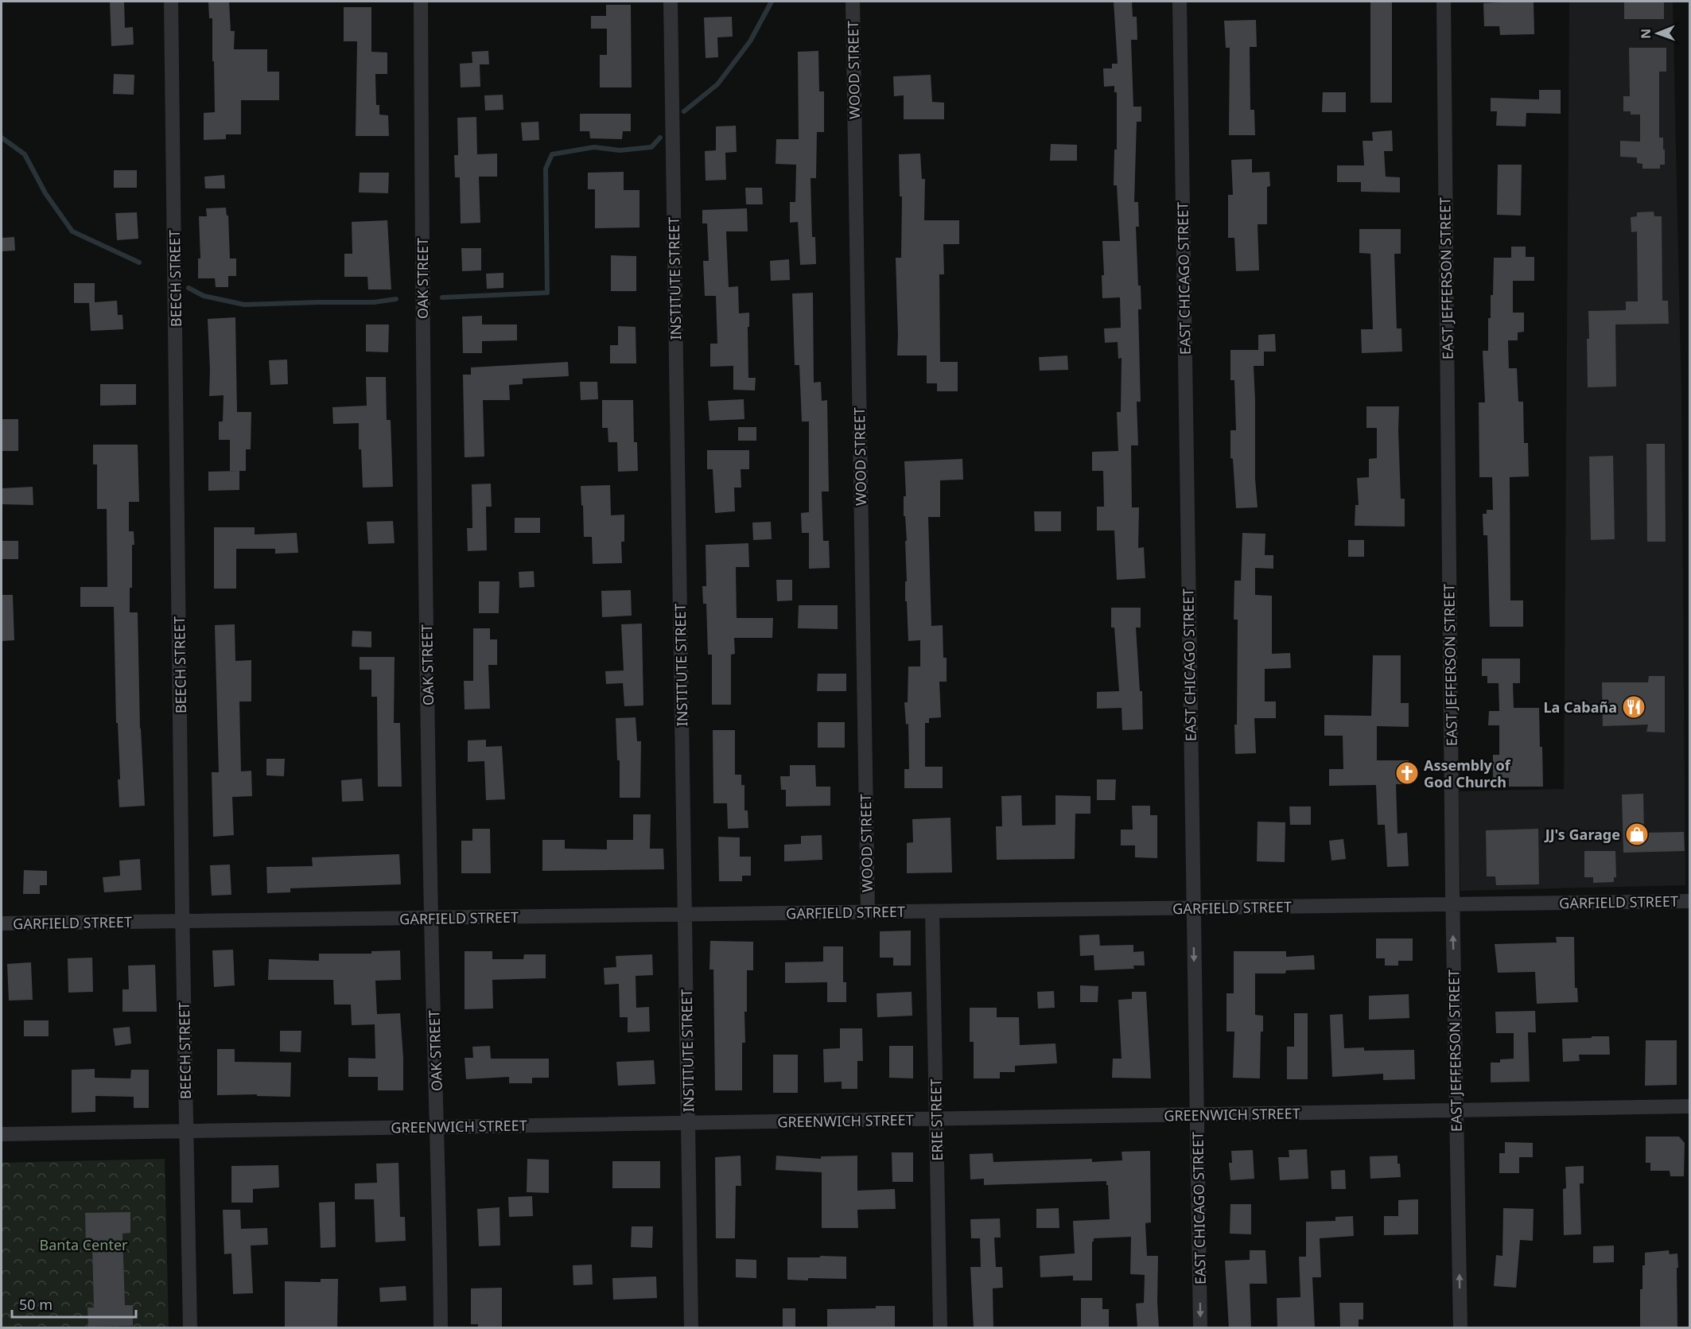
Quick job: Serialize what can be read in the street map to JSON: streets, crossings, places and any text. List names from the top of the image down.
{
  "streets": {
    "street": [
      "WOOD STREET",
      "BEECH STREET",
      "OAK STREET",
      "INSTITUTE STREET",
      "EAST CHICAGO STREET",
      "EAST JEFFERSON STREET",
      "GARFIELD STREET",
      "GREENWICH STREET",
      "ERIE STREET"
    ]
  },
  "crossings": [
    ["WOOD STREET", "GARFIELD STREET"],
    ["BEECH STREET", "GARFIELD STREET"],
    ["BEECH STREET", "GREENWICH STREET"],
    ["OAK STREET", "GARFIELD STREET"],
    ["OAK STREET", "GREENWICH STREET"],
    ["INSTITUTE STREET", "GARFIELD STREET"],
    ["INSTITUTE STREET", "GREENWICH STREET"],
    ["EAST CHICAGO STREET", "GARFIELD STREET"],
    ["EAST CHICAGO STREET", "GREENWICH STREET"],
    ["EAST JEFFERSON STREET", "GARFIELD STREET"],
    ["EAST JEFFERSON STREET", "GREENWICH STREET"],
    ["GARFIELD STREET", "ERIE STREET"],
    ["GREENWICH STREET", "ERIE STREET"]
  ],
  "parks": ["Banta Center"],
  "places": {
    "restaurant": ["La Cabaña"],
    "church": ["Assembly of God Church"],
    "shop": ["JJ's Garage"]
  },
  "scale_bar": "50 m",
  "north": "left"
}
